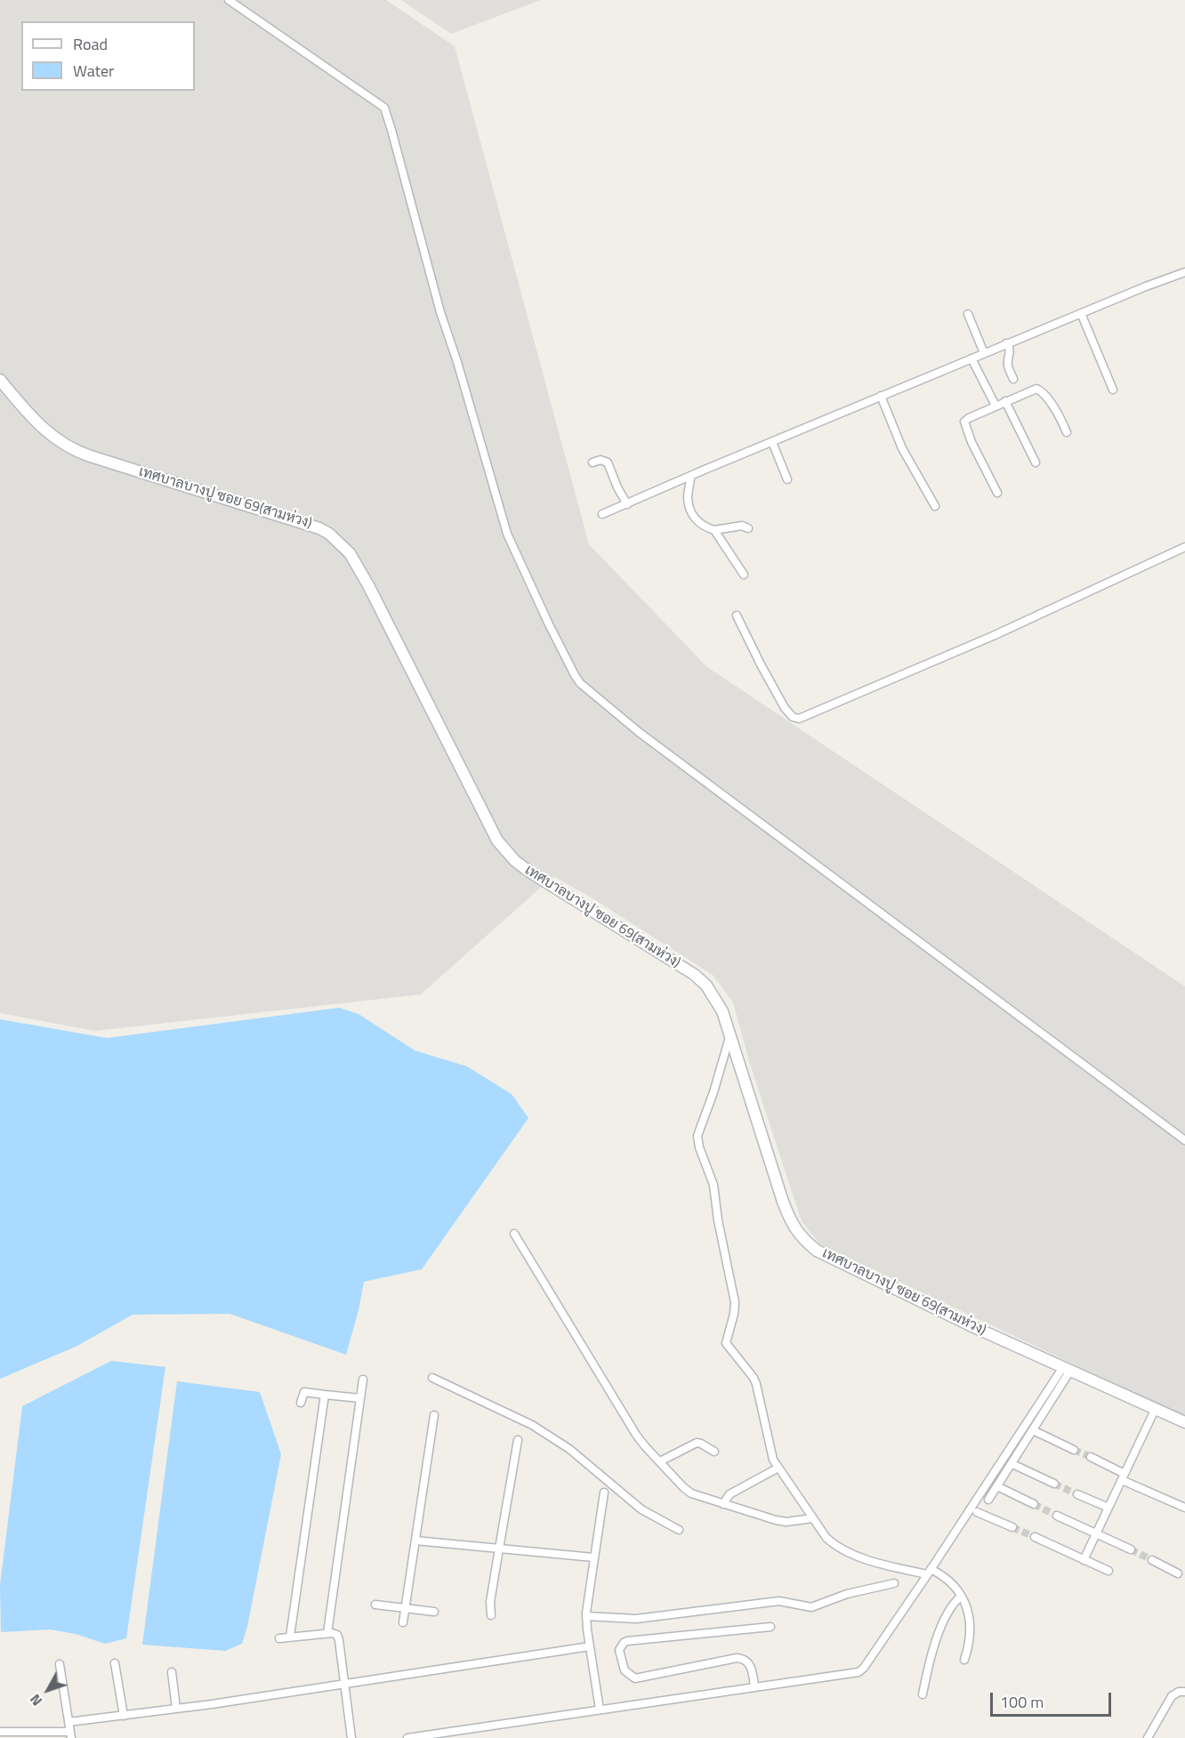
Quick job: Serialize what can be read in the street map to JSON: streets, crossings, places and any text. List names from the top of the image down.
{
  "streets": {
    "street": ["เทศบาลบางปู ซอย 69(สามห่วง)"]
  },
  "legend": ["Road", "Water"],
  "scale_bar": "100 m",
  "north": "bottom left"
}
